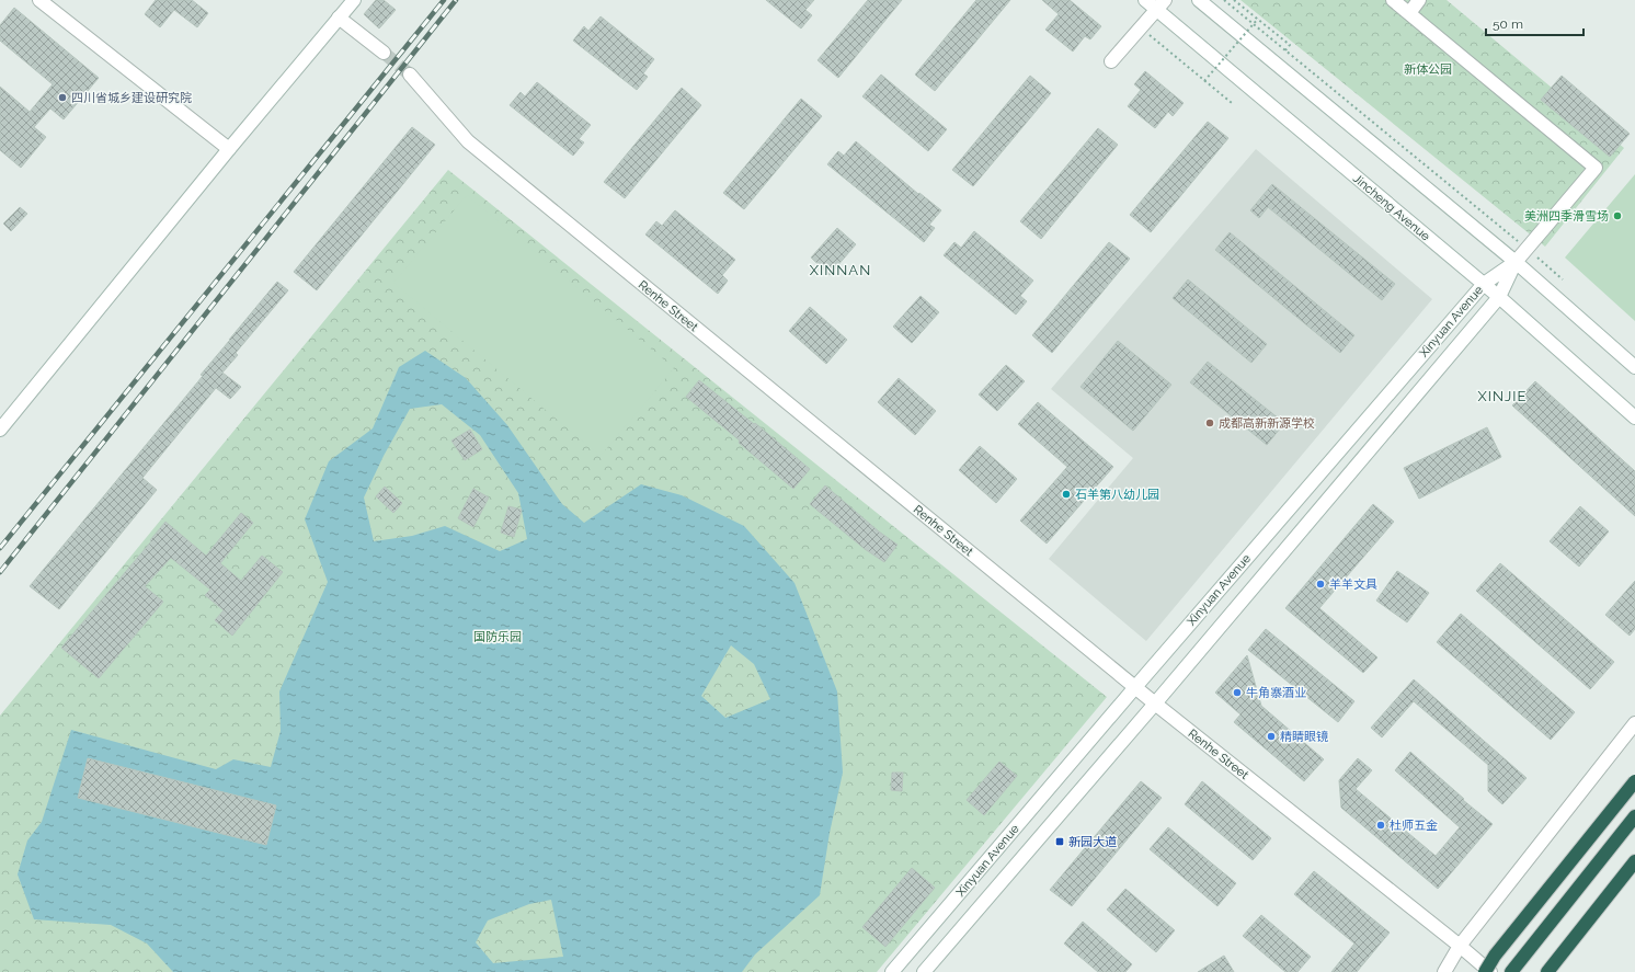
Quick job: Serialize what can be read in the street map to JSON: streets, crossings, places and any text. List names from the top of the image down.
{
  "streets": {
    "street": ["Jincheng Avenue", "Renhe Street", "Xinyuan Avenue"]
  },
  "crossings": [
    ["Jincheng Avenue", "Xinyuan Avenue"],
    ["Renhe Street", "Xinyuan Avenue"]
  ],
  "districts": ["XINNAN", "XINJIE"],
  "parks": ["新体公园", "国防乐园"],
  "places": {
    "other": [
      "四川省城乡建设研究院",
      "美洲四季滑雪场",
      "成都高新新源学校",
      "石羊第八幼儿园",
      "羊羊文具",
      "牛角寨酒业",
      "精睛眼镜",
      "杜师五金"
    ],
    "transit": ["新园大道"]
  },
  "scale_bar": "50 m"
}
